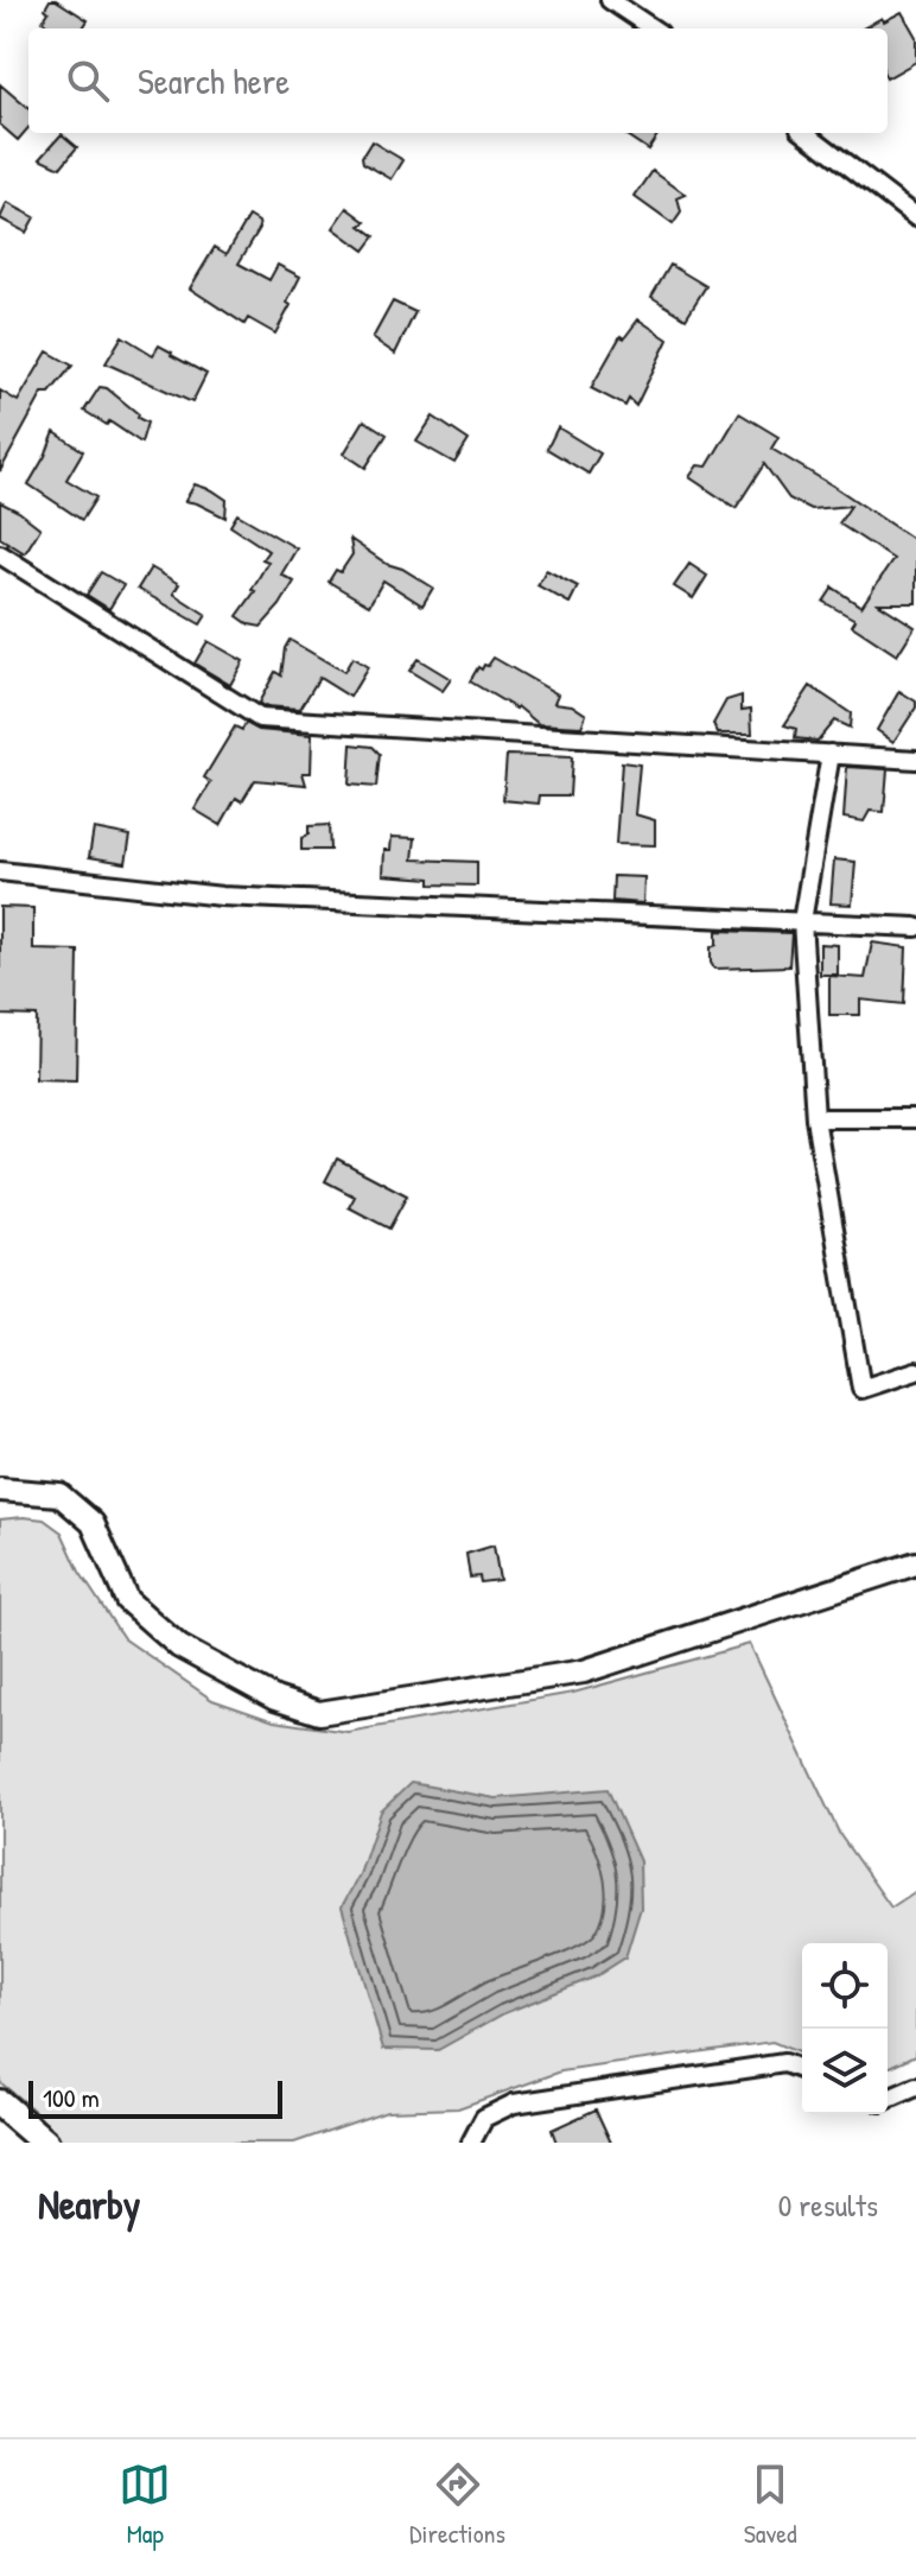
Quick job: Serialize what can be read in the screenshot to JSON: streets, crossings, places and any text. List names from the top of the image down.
{
  "scale_bar": "100 m",
  "page": {
    "search": "Search here",
    "scale": "100 m",
    "heading": ["Nearby", "0 results"],
    "nav": ["Map", "Directions", "Saved"]
  }
}
